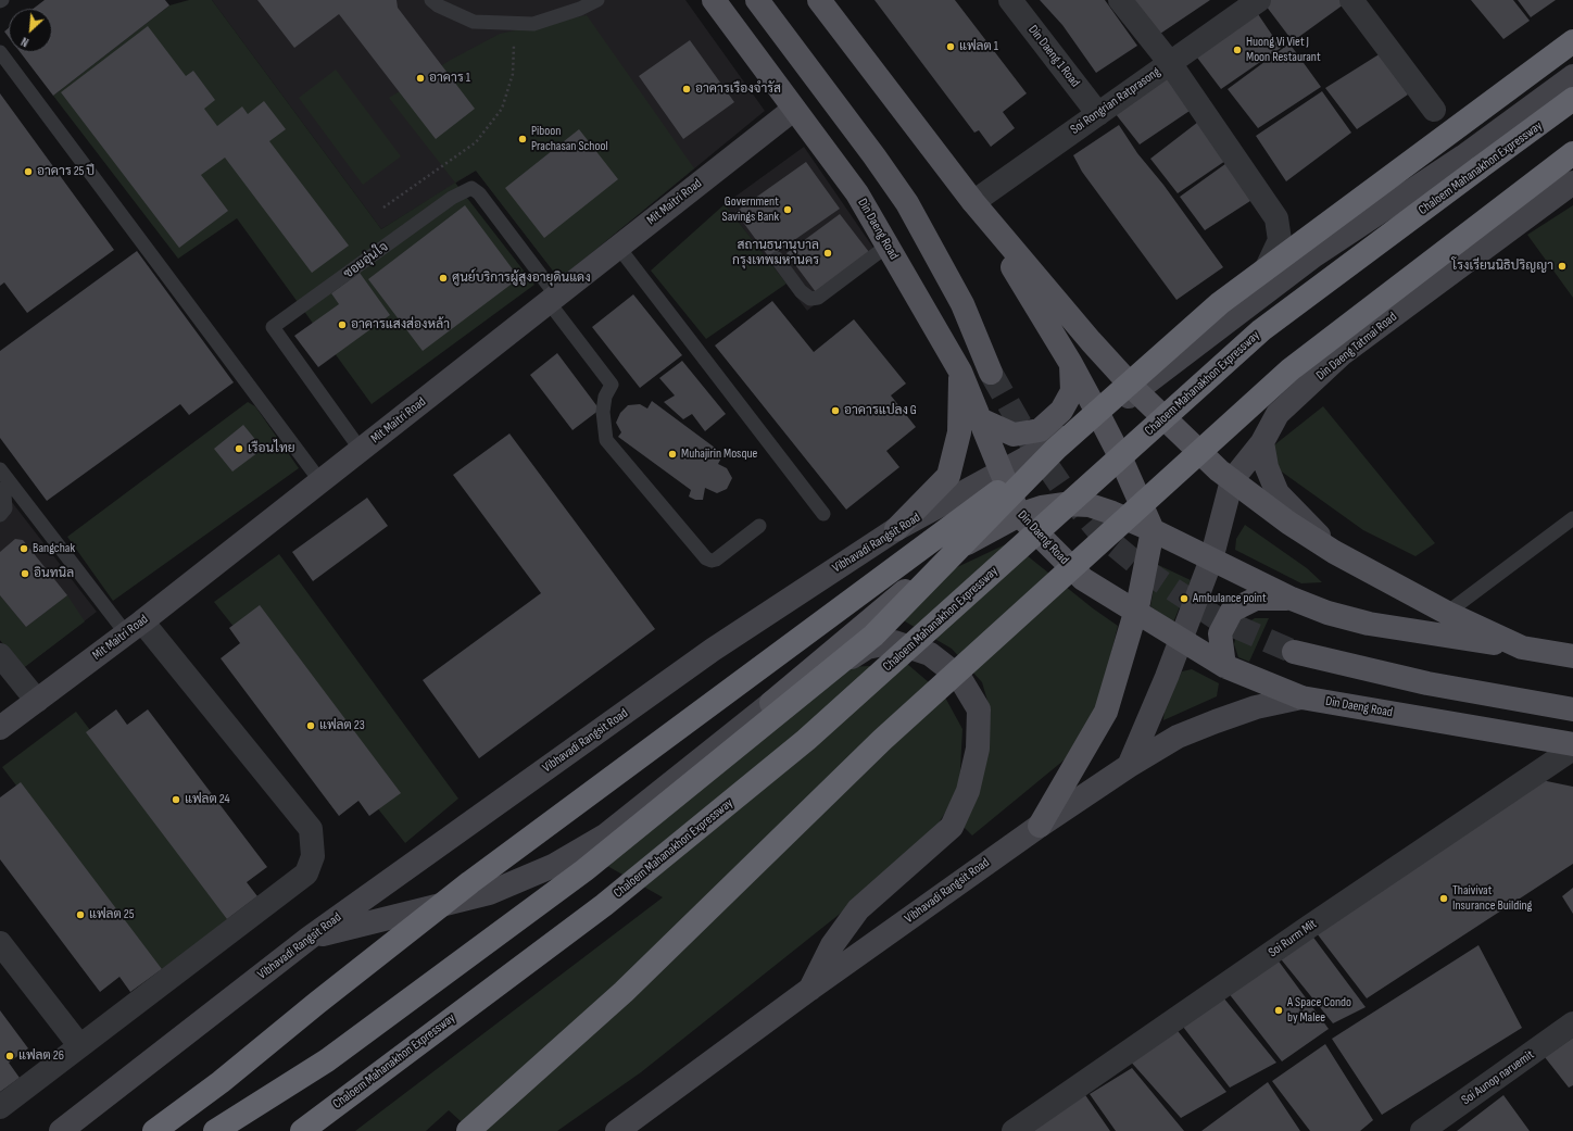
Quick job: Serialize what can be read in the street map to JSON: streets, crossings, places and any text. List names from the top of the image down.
{
  "streets": {
    "highway": ["Chaloem Mahanakhon Expressway"],
    "main road": [
      "Mit Maitri Road",
      "Din Daeng Road",
      "Din Daeng Tatmai Road",
      "Vibhavadi Rangsit Road"
    ],
    "street": [
      "Din Daeng 1 Road",
      "Soi Rongrian Ratprasong",
      "Soi Rurm Mit",
      "Soi Aunop naruemit"
    ],
    "lane": ["ซอยอุ่นใจ"]
  },
  "crossings": [
    ["Din Daeng 1 Road", "Soi Rongrian Ratprasong"],
    ["Mit Maitri Road", "Din Daeng Road"],
    ["Mit Maitri Road", "ซอยอุ่นใจ"],
    ["Din Daeng Road", "Vibhavadi Rangsit Road"]
  ],
  "places": [
    "แฟลต 1",
    "Huong Vi Viet J Moon Restaurant",
    "อาคาร 1",
    "อาคารเรืองจำรัส",
    "Piboon Prachasan School",
    "อาคาร 25 ปี",
    "Government Savings Bank",
    "สถานธนานุบาล กรุงเทพมหานคร",
    "โรงเรียนนิธิปริญญา",
    "ศูนย์บริการผู้สูงอายุดินแดง",
    "อาคารแสงส่องหล้า",
    "อาคารแปลง G",
    "เรือนไทย",
    "Muhajirin Mosque",
    "Bangchak",
    "อินทนิล",
    "Ambulance point",
    "แฟลต 23",
    "แฟลต 24",
    "Thaivivat Insurance Building",
    "แฟลต 25",
    "A Space Condo by Malee",
    "แฟลต 26"
  ],
  "north": "bottom left"
}
